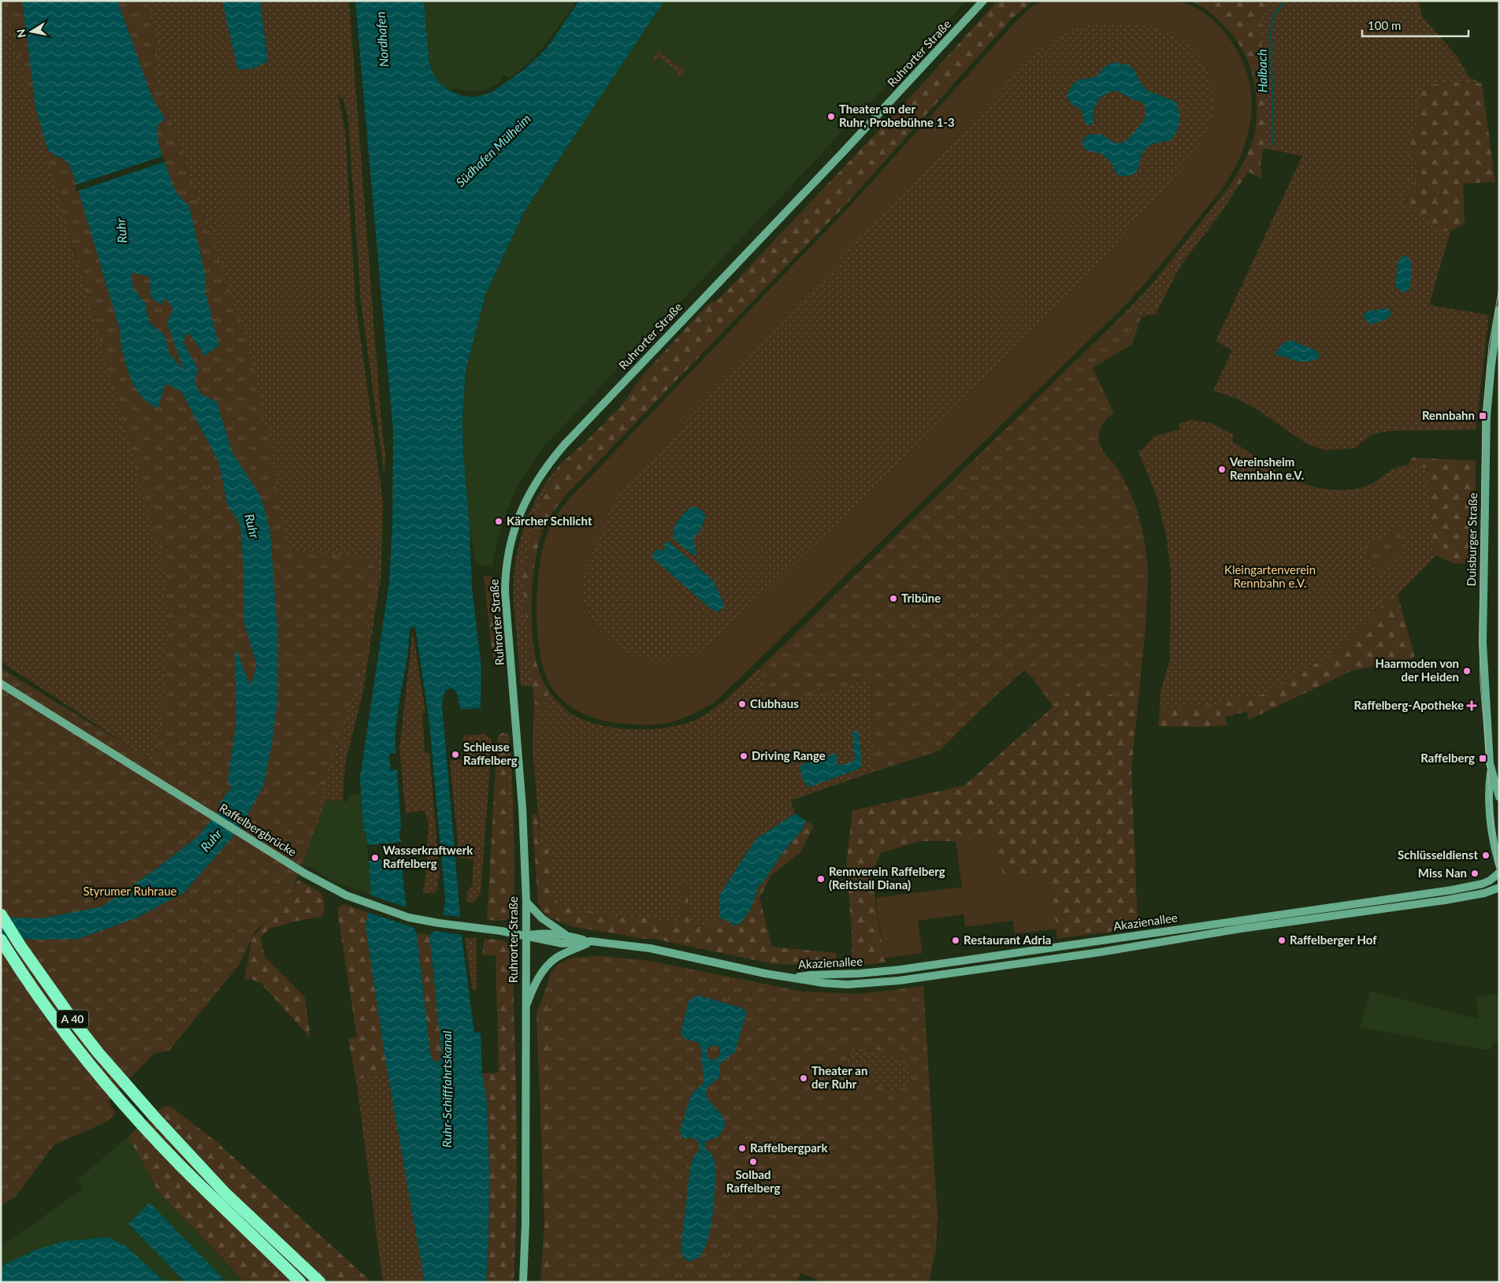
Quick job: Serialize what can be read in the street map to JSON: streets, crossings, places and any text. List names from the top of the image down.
{
  "streets": {
    "highway": ["A 40"],
    "main road": [
      "Ruhrorter Straße",
      "Duisburger Straße",
      "Raffelbergbrücke",
      "Akazienallee"
    ]
  },
  "crossings": [
    ["Ruhrorter Straße", "Raffelbergbrücke"],
    ["Ruhrorter Straße", "Akazienallee"],
    ["Raffelbergbrücke", "Akazienallee"]
  ],
  "water": [
    "Nordhafen",
    "Halbach",
    "Südhafen Mülheim",
    "Ruhr",
    "Ruhr-Schifffahrtskanal"
  ],
  "parks": ["Kleingartenverein Rennbahn e.V.", "Styrumer Ruhraue"],
  "places": {
    "other": [
      "Theater an der Ruhr, Probebühne 1-3",
      "Vereinsheim Rennbahn e.V.",
      "Kärcher Schlicht",
      "Tribüne",
      "Haarmoden von der Heiden",
      "Clubhaus",
      "Schleuse Raffelberg",
      "Driving Range",
      "Schlüsseldienst",
      "Wasserkraftwerk Raffelberg",
      "Miss Nan",
      "Rennverein Raffelberg (Reitstall Diana)",
      "Restaurant Adria",
      "Raffelberger Hof",
      "Theater an der Ruhr",
      "Raffelbergpark",
      "Solbad Raffelberg"
    ],
    "transit": ["Rennbahn", "Raffelberg"],
    "health": ["Raffelberg-Apotheke"]
  },
  "scale_bar": "100 m",
  "north": "left"
}
